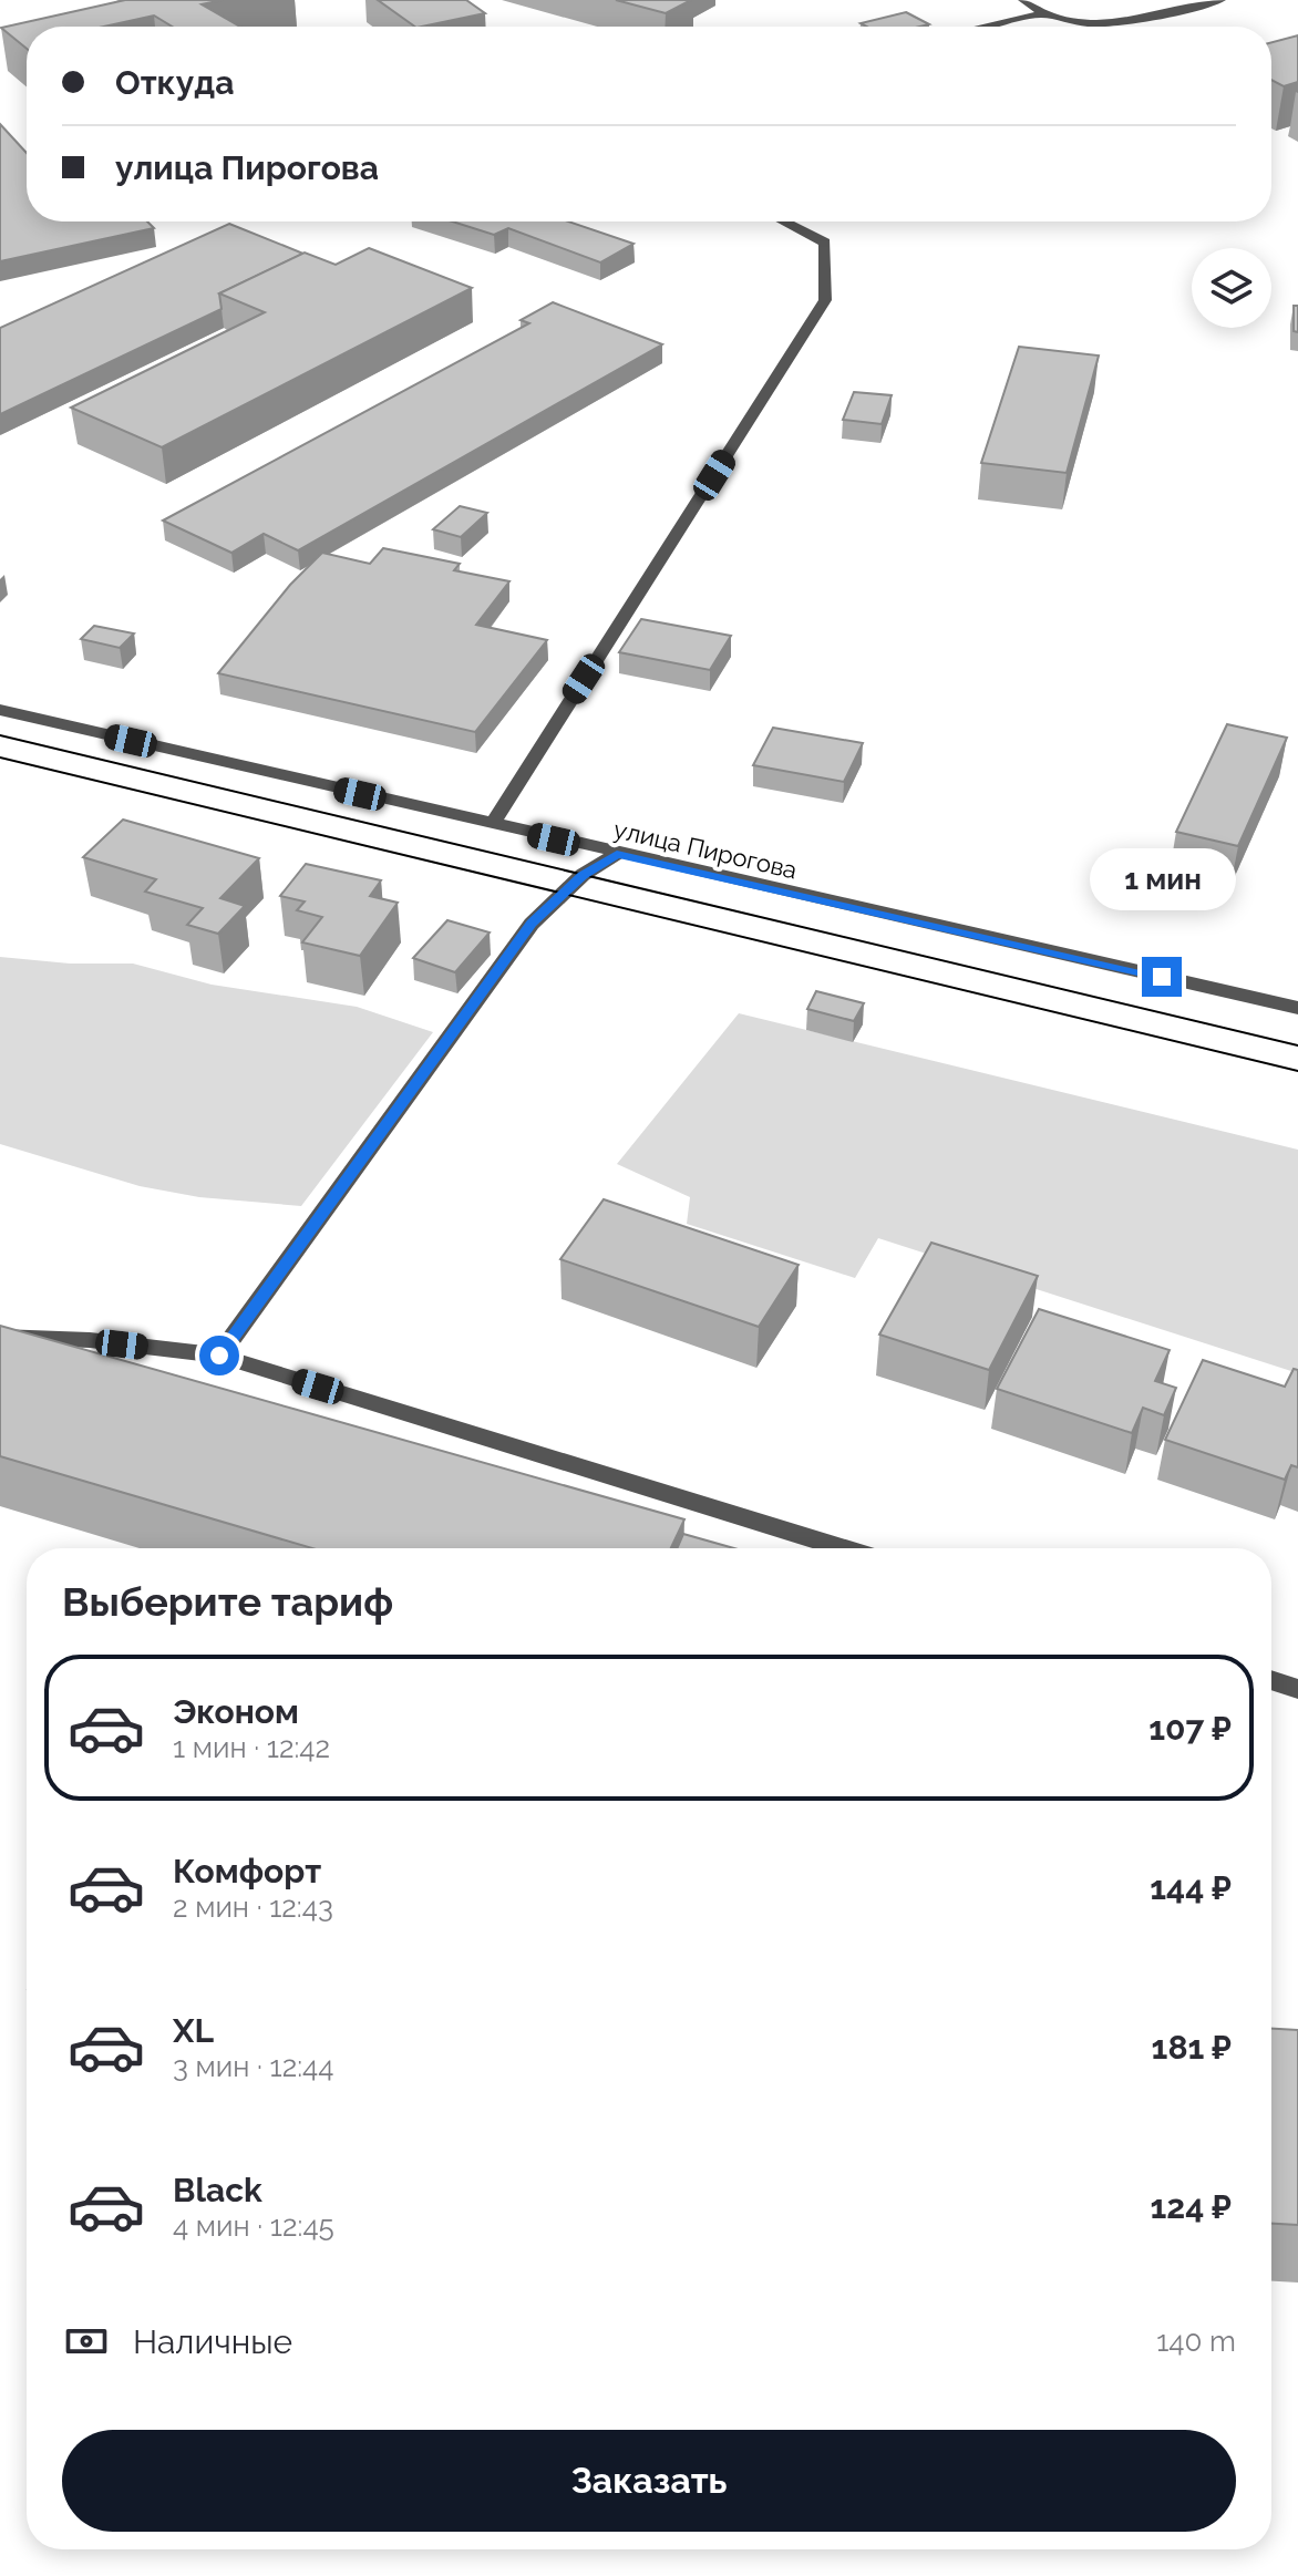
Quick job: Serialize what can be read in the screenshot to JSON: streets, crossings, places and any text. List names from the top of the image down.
{
  "streets": {
    "street": ["улица Пирогова"]
  },
  "page": {
    "banner": ["Откуда", "улица Пирогова"],
    "bubble": "1 мин",
    "heading": "Выберите тариф",
    "list": [
      {
        "name": "Эконом",
        "note": "1 мин · 12:42",
        "value": "107 ₽"
      },
      {
        "name": "Комфорт",
        "note": "2 мин · 12:43",
        "value": "144 ₽"
      },
      {
        "name": "XL",
        "note": "3 мин · 12:44",
        "value": "181 ₽"
      },
      {
        "name": "Black",
        "note": "4 мин · 12:45",
        "value": "124 ₽"
      }
    ],
    "pay": ["Наличные", "140 m"],
    "buttons": "Заказать"
  }
}
